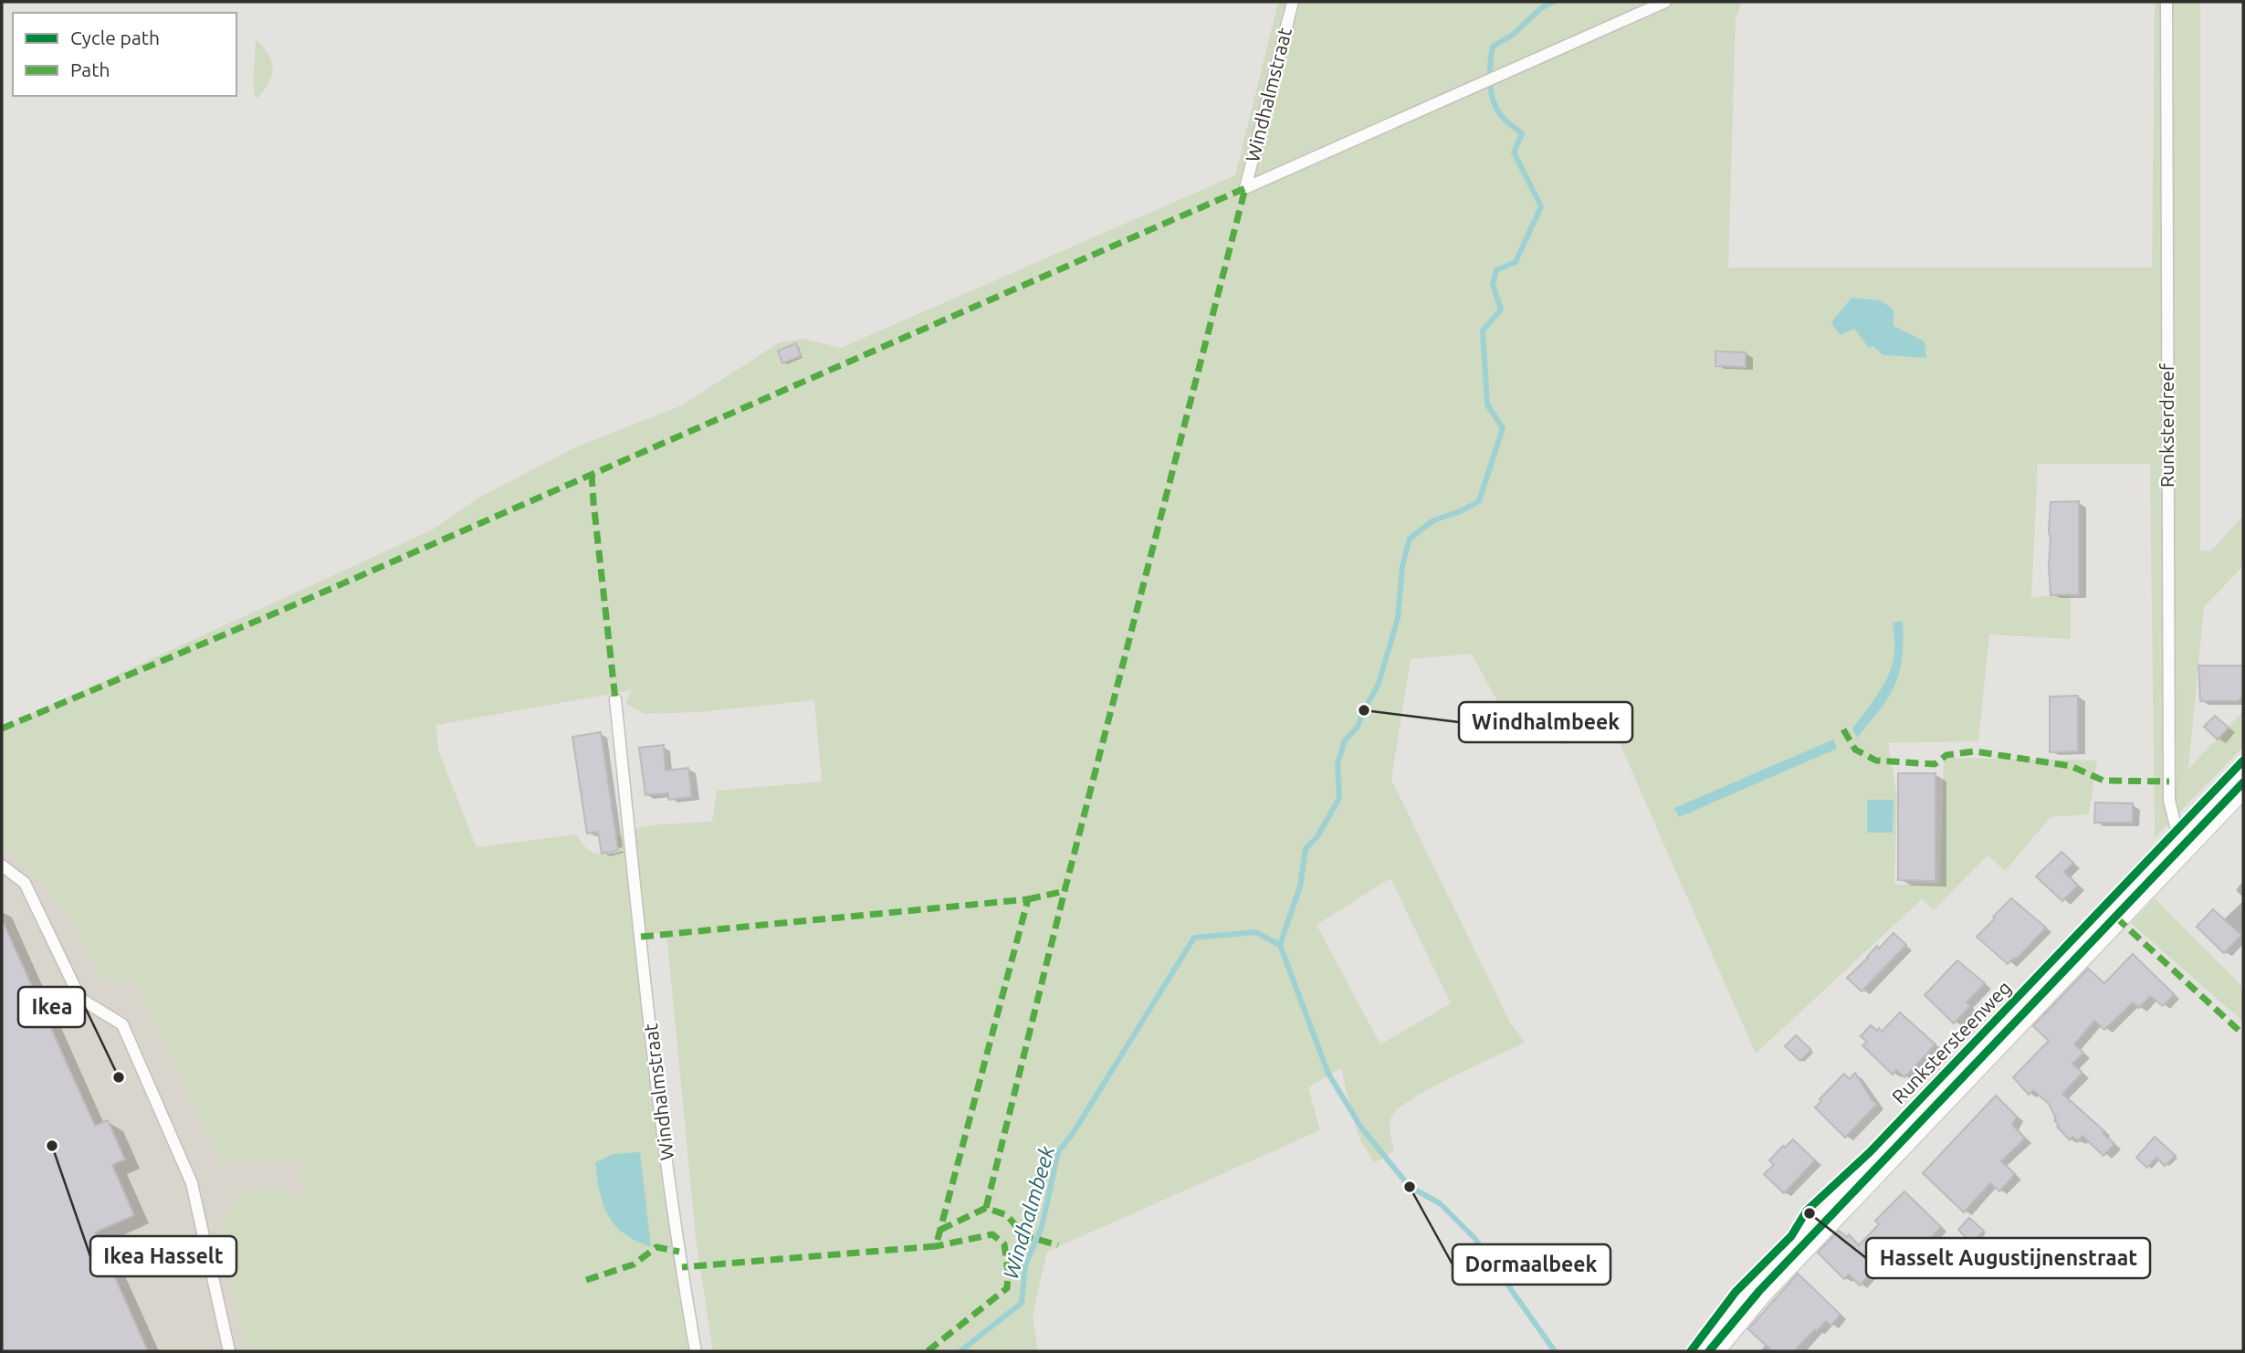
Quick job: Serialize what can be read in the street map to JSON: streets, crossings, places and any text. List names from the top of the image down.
{
  "streets": {
    "street": ["Runkstersteenweg"],
    "lane": ["Windhalmstraat", "Runksterdreef"]
  },
  "crossings": [
    ["Runksterdreef", "Runkstersteenweg"]
  ],
  "water": ["Windhalmbeek"],
  "places": [
    "Windhalmbeek",
    "Ikea",
    "Ikea Hasselt",
    "Dormaalbeek",
    "Hasselt Augustijnenstraat"
  ],
  "legend": ["Cycle path", "Path"]
}
